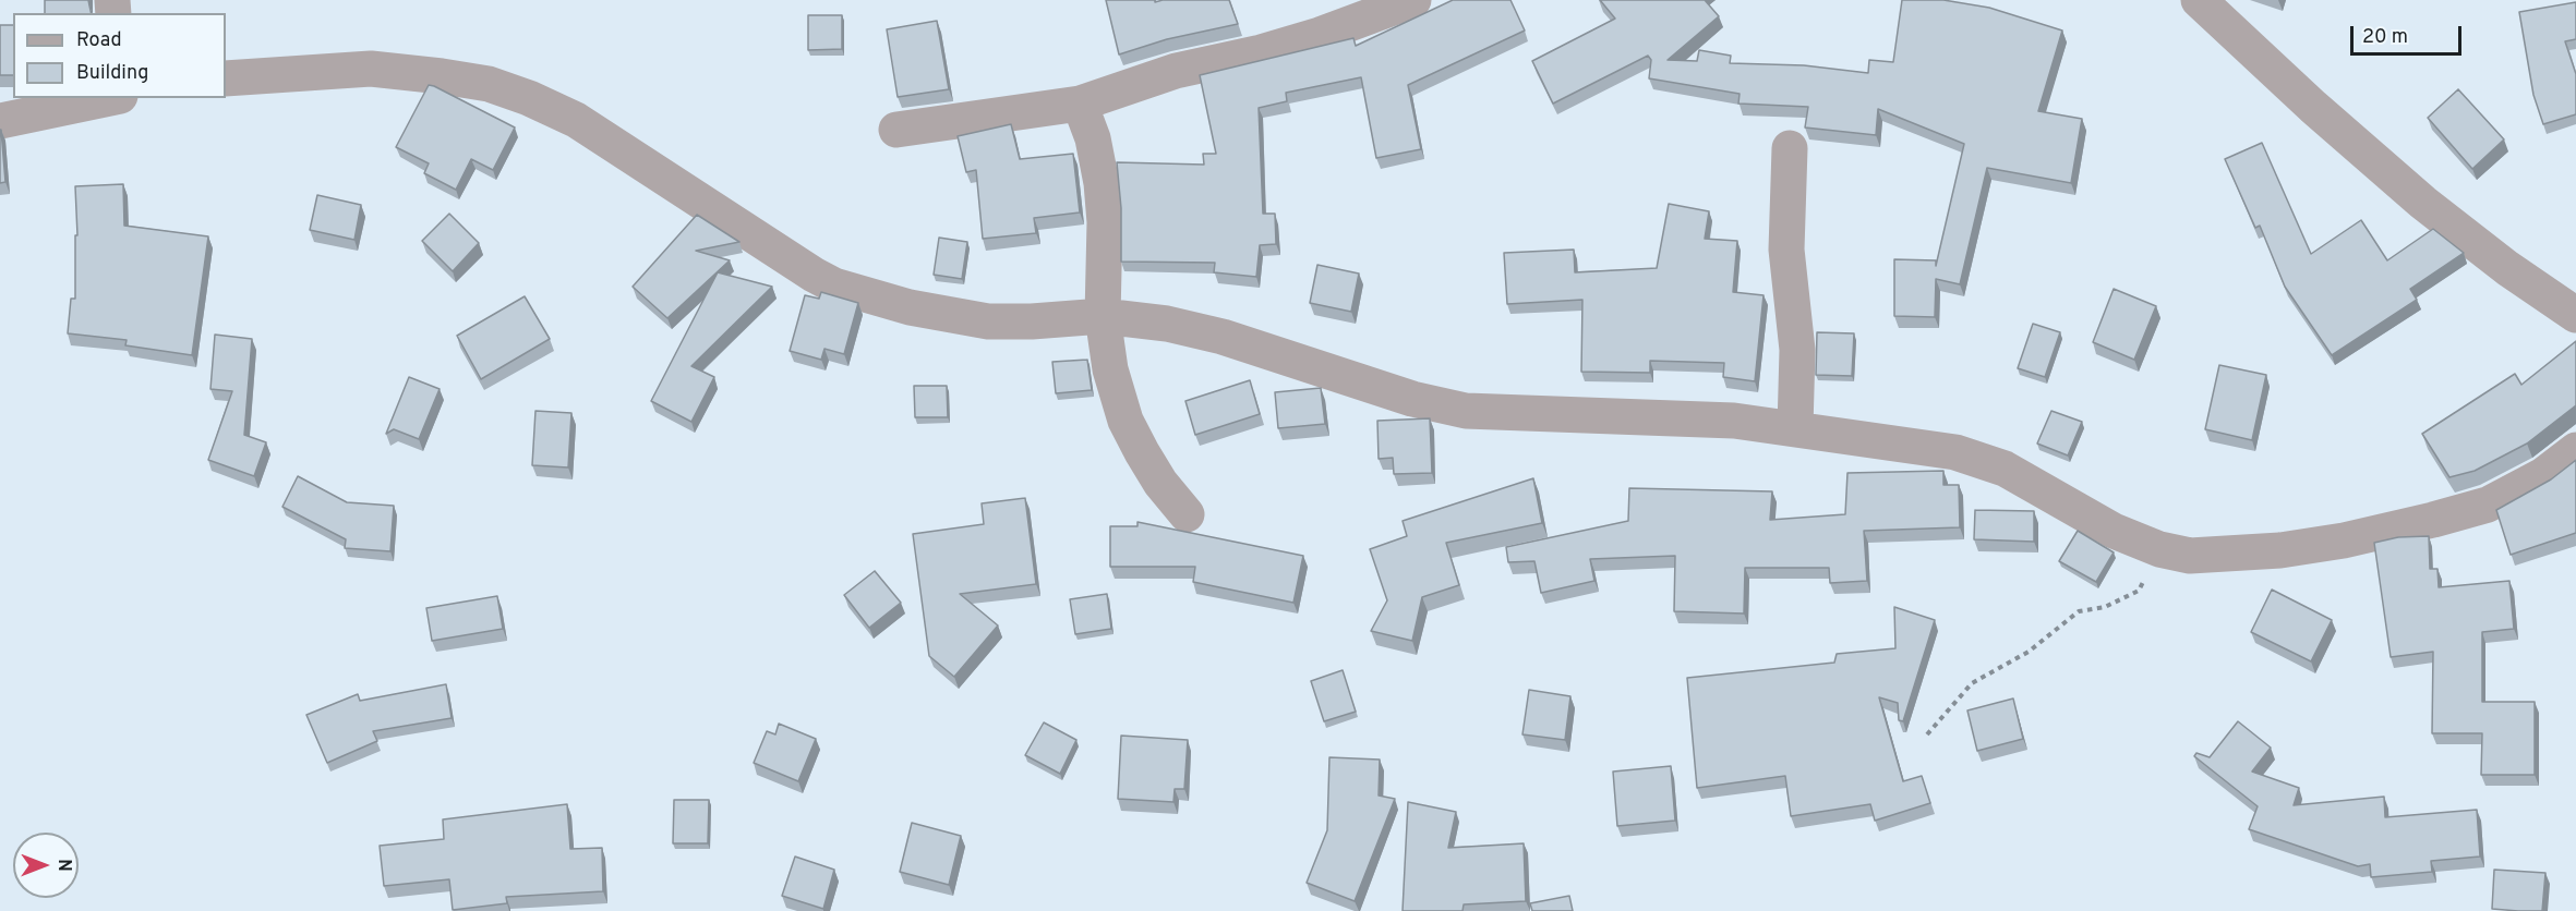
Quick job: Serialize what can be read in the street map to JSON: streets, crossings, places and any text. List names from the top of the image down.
{
  "legend": ["Road", "Building"],
  "scale_bar": "20 m",
  "north": "right"
}
